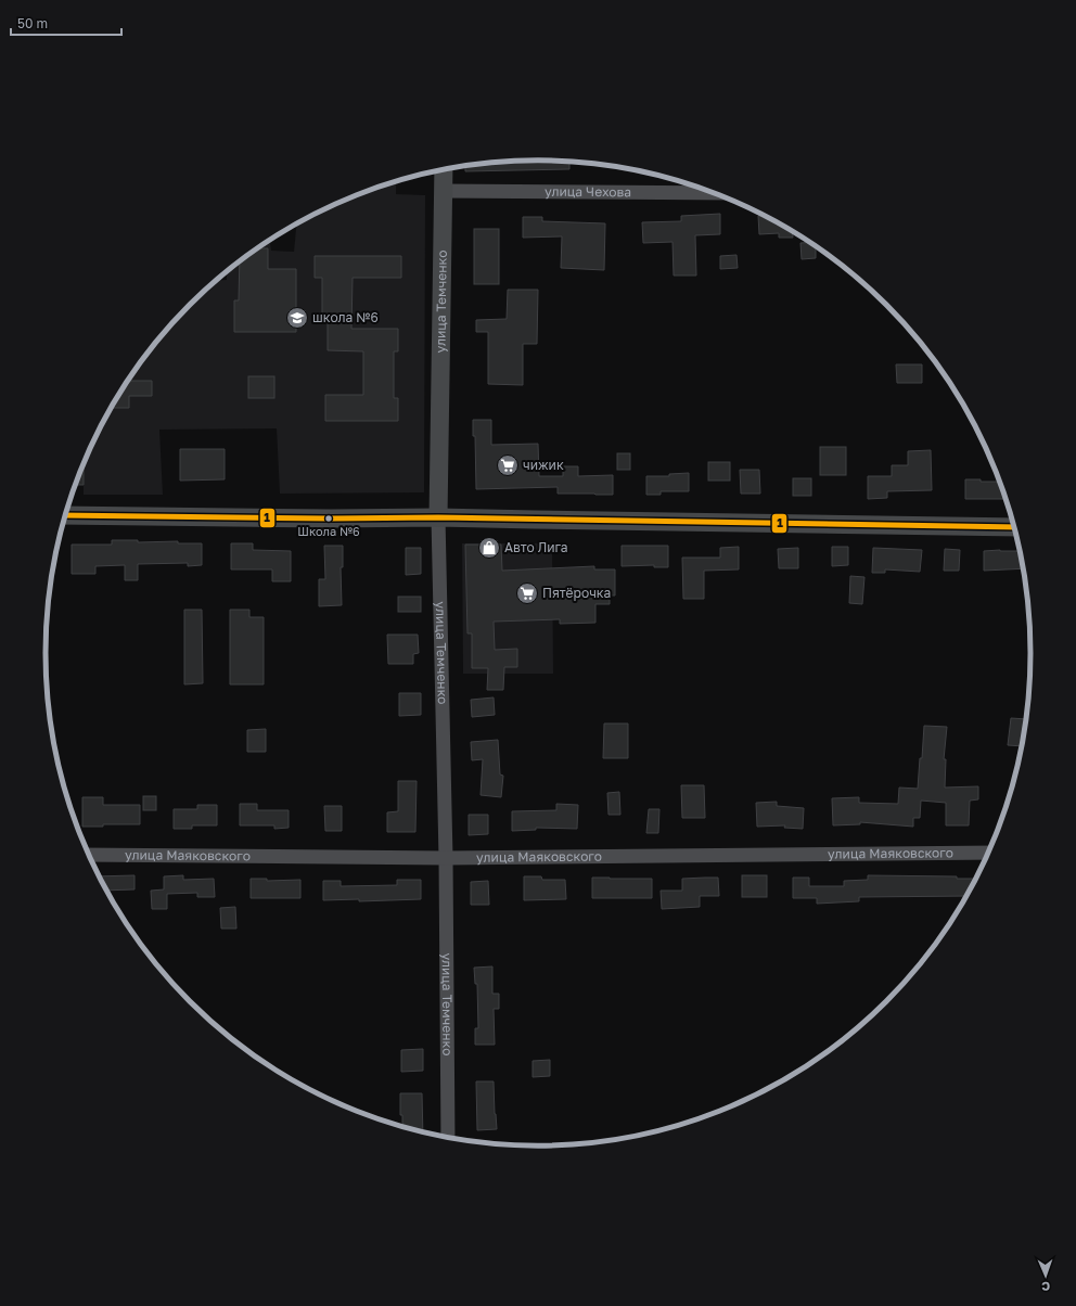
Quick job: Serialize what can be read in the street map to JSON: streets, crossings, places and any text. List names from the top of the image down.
{
  "streets": {
    "main road": ["улица Темченко"],
    "street": ["улица Чехова", "улица Маяковского"]
  },
  "crossings": [
    ["улица Чехова", "улица Темченко"],
    ["улица Темченко", "улица Маяковского"]
  ],
  "places": {
    "school or university": ["школа №6"],
    "supermarket": ["чижик", "Пятёрочка"],
    "other": ["Школа №6"],
    "shop": ["Авто Лига"]
  },
  "lines": ["transit line 1"],
  "scale_bar": "50 m",
  "north": "bottom"
}
